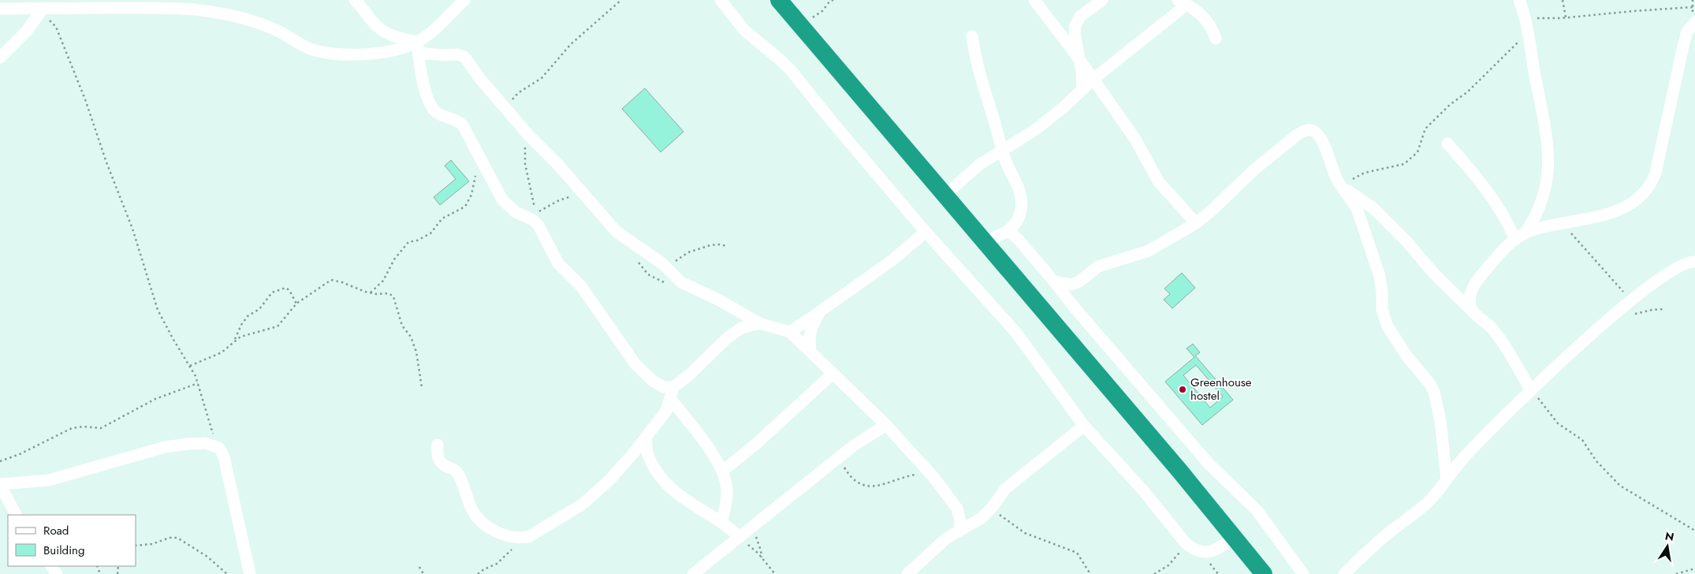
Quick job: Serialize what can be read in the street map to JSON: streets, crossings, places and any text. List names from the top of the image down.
{
  "places": ["Greenhouse hostel"],
  "legend": ["Road", "Building"],
  "north": "top"
}
